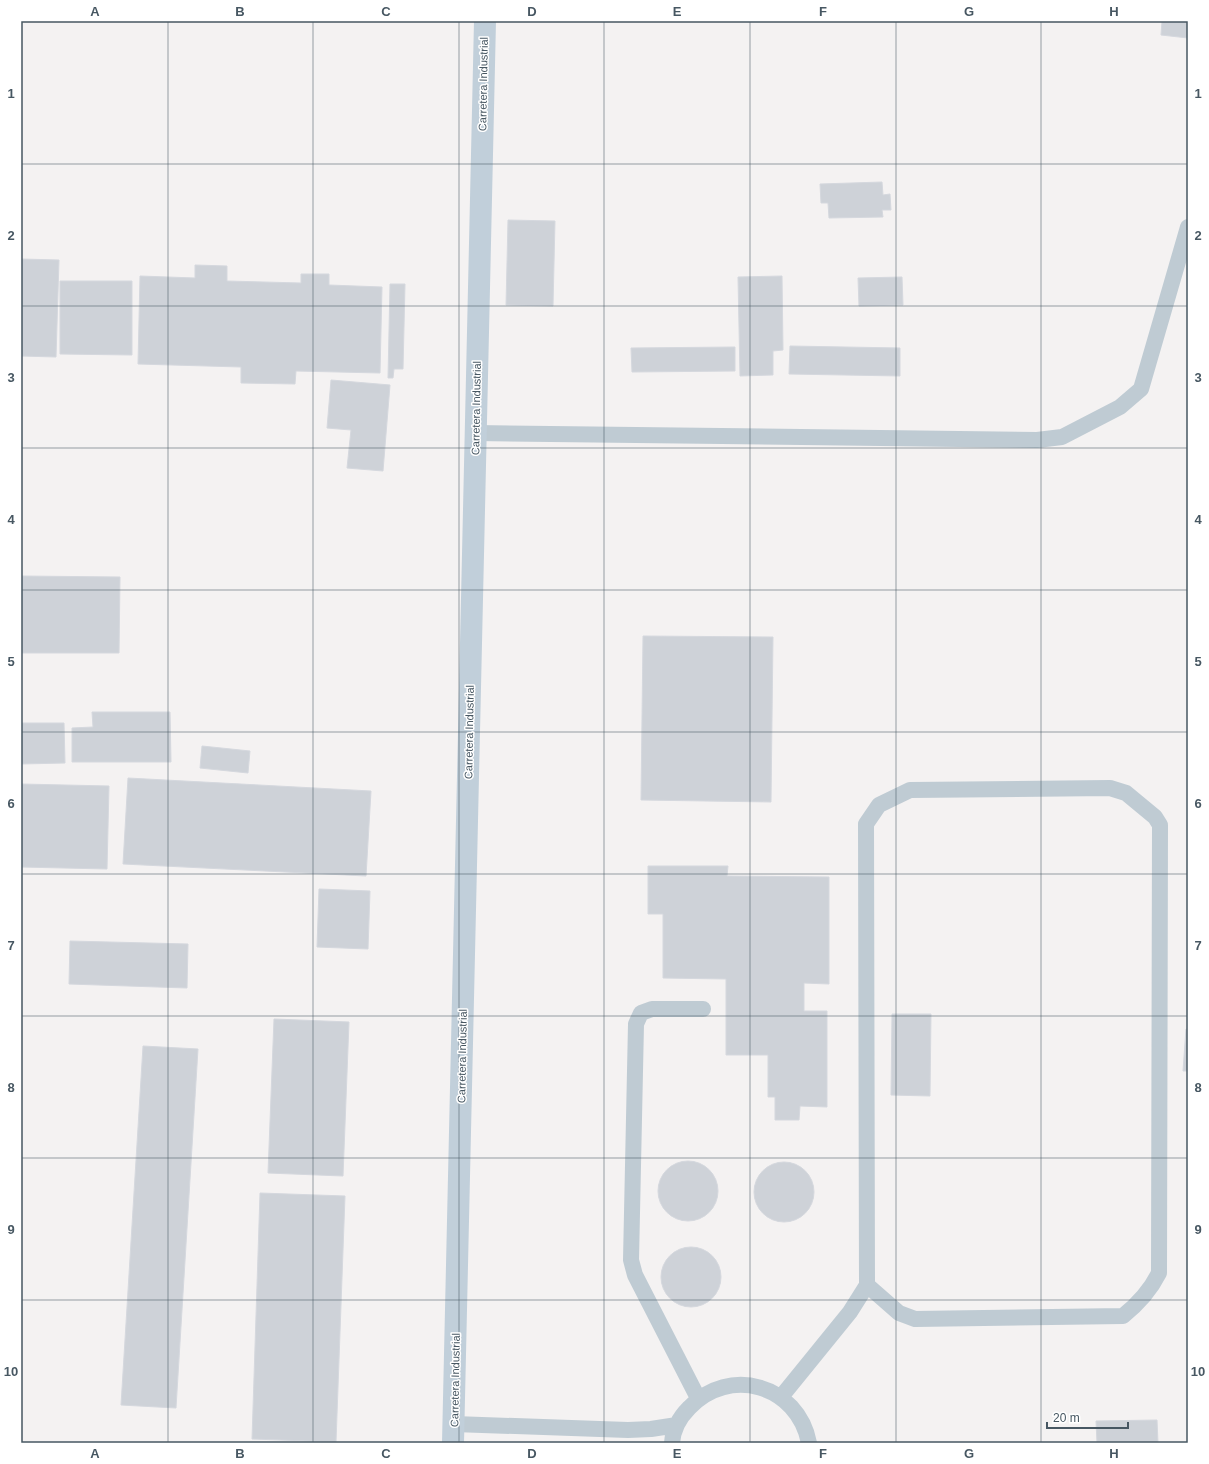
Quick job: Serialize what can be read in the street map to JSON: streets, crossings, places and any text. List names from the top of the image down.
{
  "streets": {
    "main road": ["Carretera Industrial"]
  },
  "scale_bar": "20 m",
  "grid": {
    "columns": [
      "A",
      "B",
      "C",
      "D",
      "E",
      "F",
      "G",
      "H"
    ],
    "rows": [
      "1",
      "2",
      "3",
      "4",
      "5",
      "6",
      "7",
      "8",
      "9",
      "10"
    ]
  }
}
